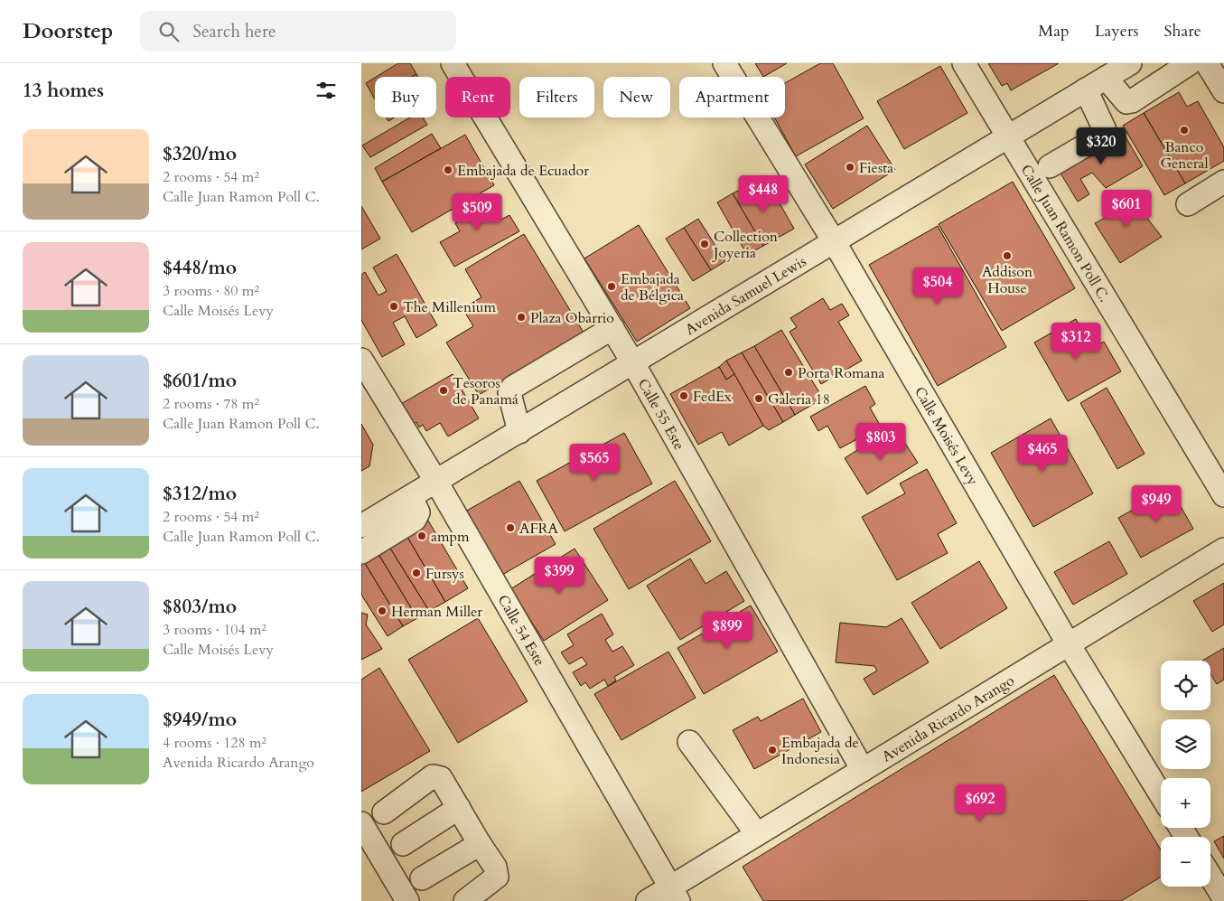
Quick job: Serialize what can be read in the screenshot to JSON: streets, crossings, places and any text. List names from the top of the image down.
{
  "streets": {
    "street": [
      "Calle Juan Ramon Poll C.",
      "Avenida Samuel Lewis",
      "Calle 55 Este",
      "Calle Moisés Levy",
      "Calle 54 Este",
      "Avenida Ricardo Arango"
    ]
  },
  "crossings": [
    ["Calle Juan Ramon Poll C.", "Avenida Samuel Lewis"],
    ["Avenida Samuel Lewis", "Calle 55 Este"],
    ["Avenida Samuel Lewis", "Calle Moisés Levy"],
    ["Avenida Samuel Lewis", "Calle 54 Este"],
    ["Calle 55 Este", "Avenida Ricardo Arango"],
    ["Calle Moisés Levy", "Avenida Ricardo Arango"],
    ["Calle 54 Este", "Avenida Ricardo Arango"]
  ],
  "places": [
    "Banco General",
    "Fiesta",
    "Embajada de Ecuador",
    "Collection Joyeria",
    "Addison House",
    "Embajada de Bélgica",
    "The Millenium",
    "Plaza Obarrio",
    "Porta Romana",
    "Tesoros de Panamá",
    "FedEx",
    "Galeria 18",
    "AFRA",
    "ampm",
    "Fursys",
    "Herman Miller",
    "Embajada de Indonesia"
  ],
  "page": {
    "header": "Doorstep",
    "search": "Search here",
    "nav": ["Map", "Layers", "Share"],
    "heading": "13 homes",
    "chip": [
      "Buy",
      "Rent",
      "Filters",
      "New",
      "Apartment"
    ],
    "list": [
      {
        "name": "$320/mo",
        "note": "2 rooms · 54 m² · Calle Juan Ramon Poll C."
      },
      {
        "name": "$448/mo",
        "note": "3 rooms · 80 m² · Calle Moisés Levy"
      },
      {
        "name": "$601/mo",
        "note": "2 rooms · 78 m² · Calle Juan Ramon Poll C."
      },
      {
        "name": "$312/mo",
        "note": "2 rooms · 54 m² · Calle Juan Ramon Poll C."
      },
      {
        "name": "$803/mo",
        "note": "3 rooms · 104 m² · Calle Moisés Levy"
      },
      {
        "name": "$949/mo",
        "note": "4 rooms · 128 m² · Avenida Ricardo Arango"
      }
    ],
    "price": [
      "$320",
      "$448",
      "$601",
      "$509",
      "$504",
      "$312",
      "$803",
      "$465",
      "$565",
      "$949",
      "$399",
      "$899",
      "$692"
    ],
    "map_buttons": ["+", "−"]
  }
}
